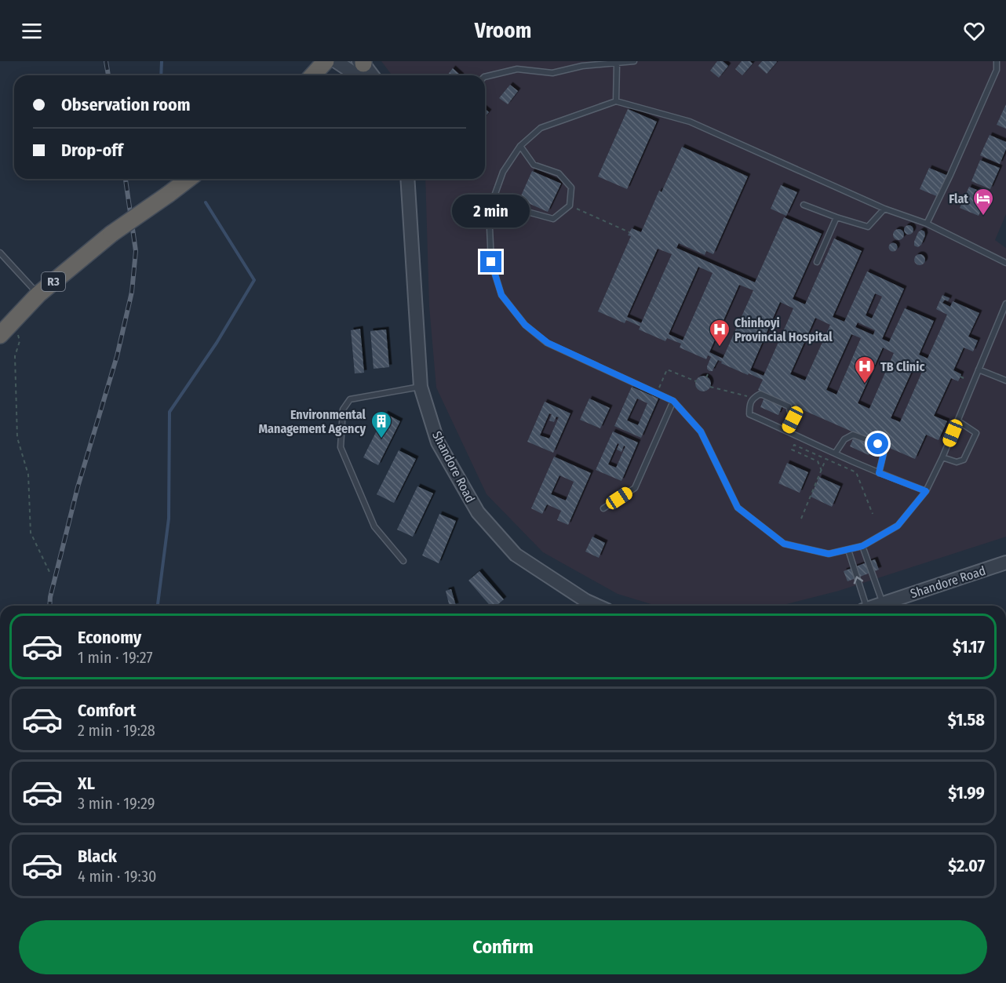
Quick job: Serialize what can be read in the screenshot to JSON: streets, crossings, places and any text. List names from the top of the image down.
{
  "streets": {
    "highway": ["R3"],
    "street": ["Shandore Road"]
  },
  "places": {
    "hotel": ["Flat"],
    "hospital": ["Chinhoyi Provincial Hospital", "TB Clinic"],
    "building": ["Environmental Management Agency"]
  },
  "page": {
    "header": "Vroom",
    "banner": ["Observation room", "Drop-off"],
    "bubble": "2 min",
    "list": [
      {
        "name": "Economy",
        "note": "1 min · 19:27",
        "value": "$1.17"
      },
      {
        "name": "Comfort",
        "note": "2 min · 19:28",
        "value": "$1.58"
      },
      {
        "name": "XL",
        "note": "3 min · 19:29",
        "value": "$1.99"
      },
      {
        "name": "Black",
        "note": "4 min · 19:30",
        "value": "$2.07"
      }
    ],
    "buttons": "Confirm"
  }
}
